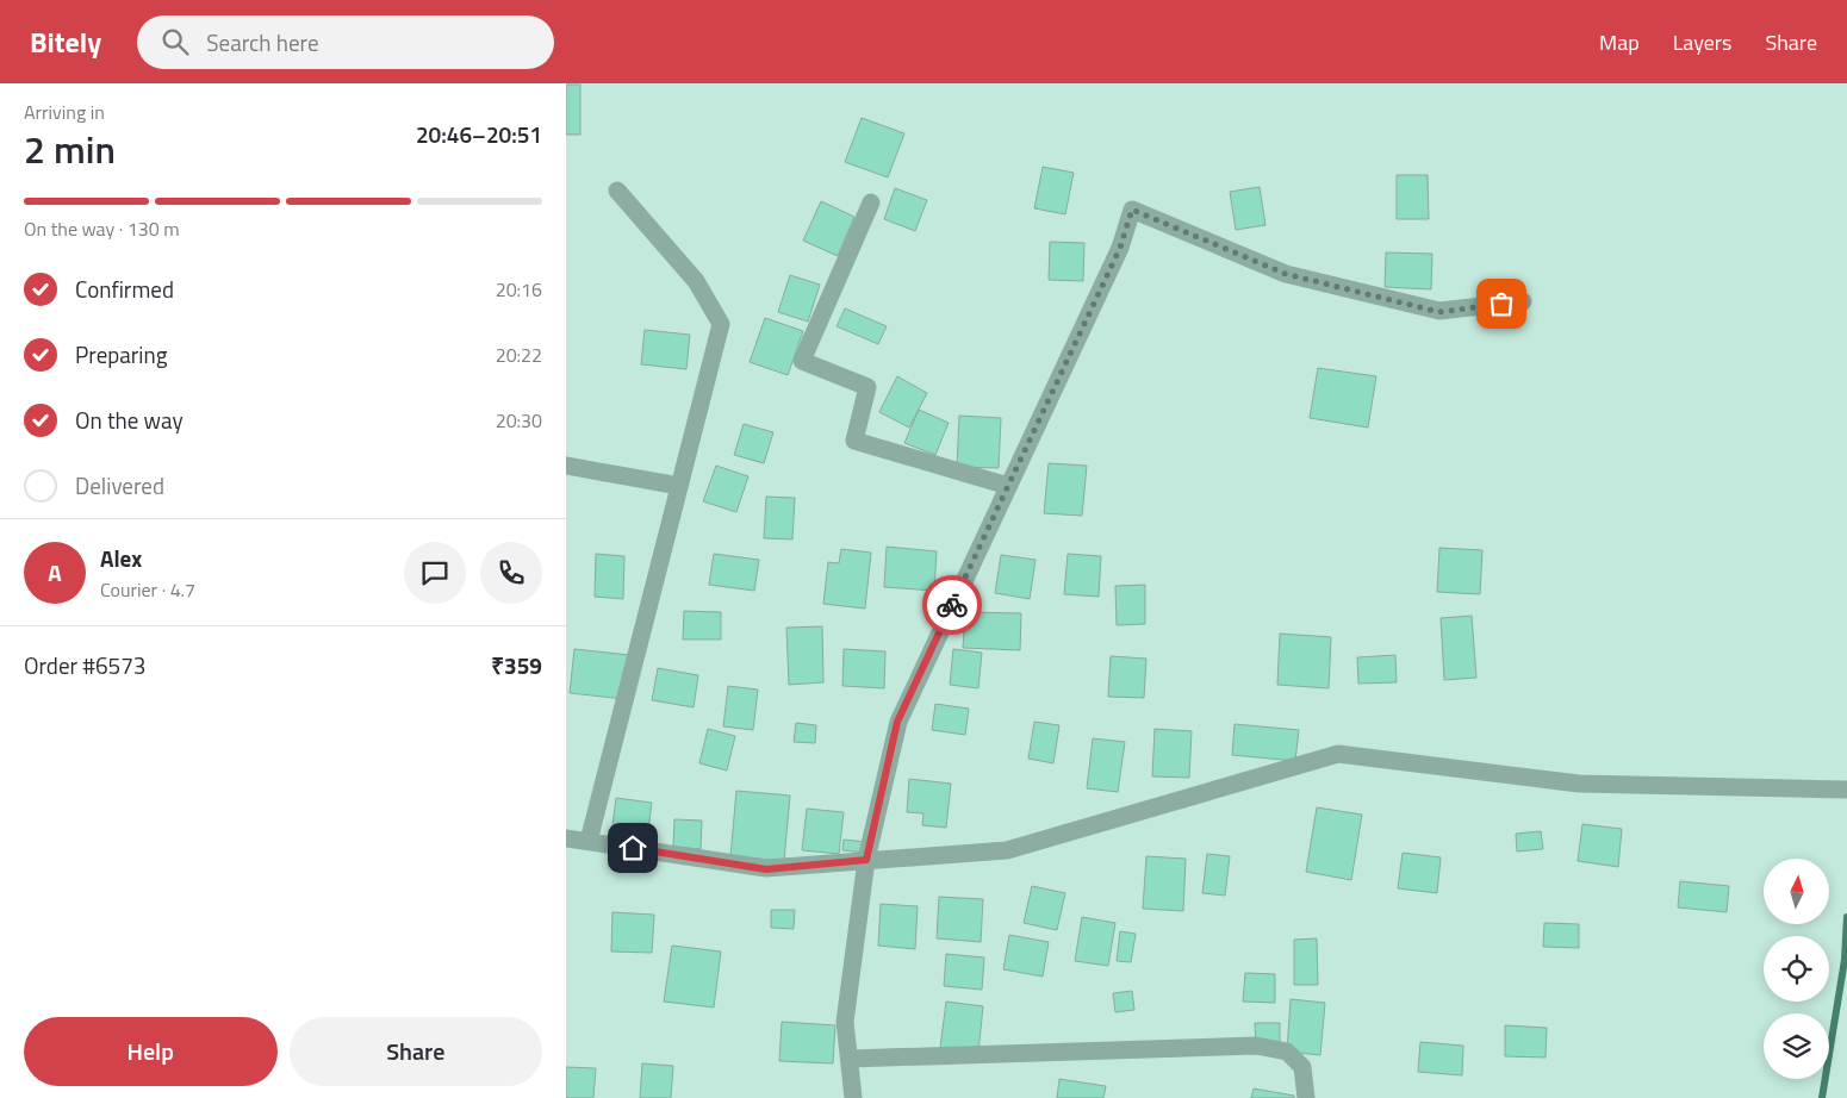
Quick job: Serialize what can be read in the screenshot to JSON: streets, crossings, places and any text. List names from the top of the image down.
{
  "north": "top",
  "page": {
    "header": "Bitely",
    "search": "Search here",
    "nav": ["Map", "Layers", "Share"],
    "heading": ["2 min", "Arriving in", "20:46–20:51"],
    "panel": [
      "Alex",
      "Courier · 4.7",
      "Order #6573",
      "₹359"
    ],
    "bar": "On the way · 130 m",
    "list": [
      ["Confirmed", "20:16"],
      ["Preparing", "20:22"],
      ["On the way", "20:30"],
      "Delivered"
    ],
    "round": "A",
    "buttons": ["Help", "Share"]
  }
}
